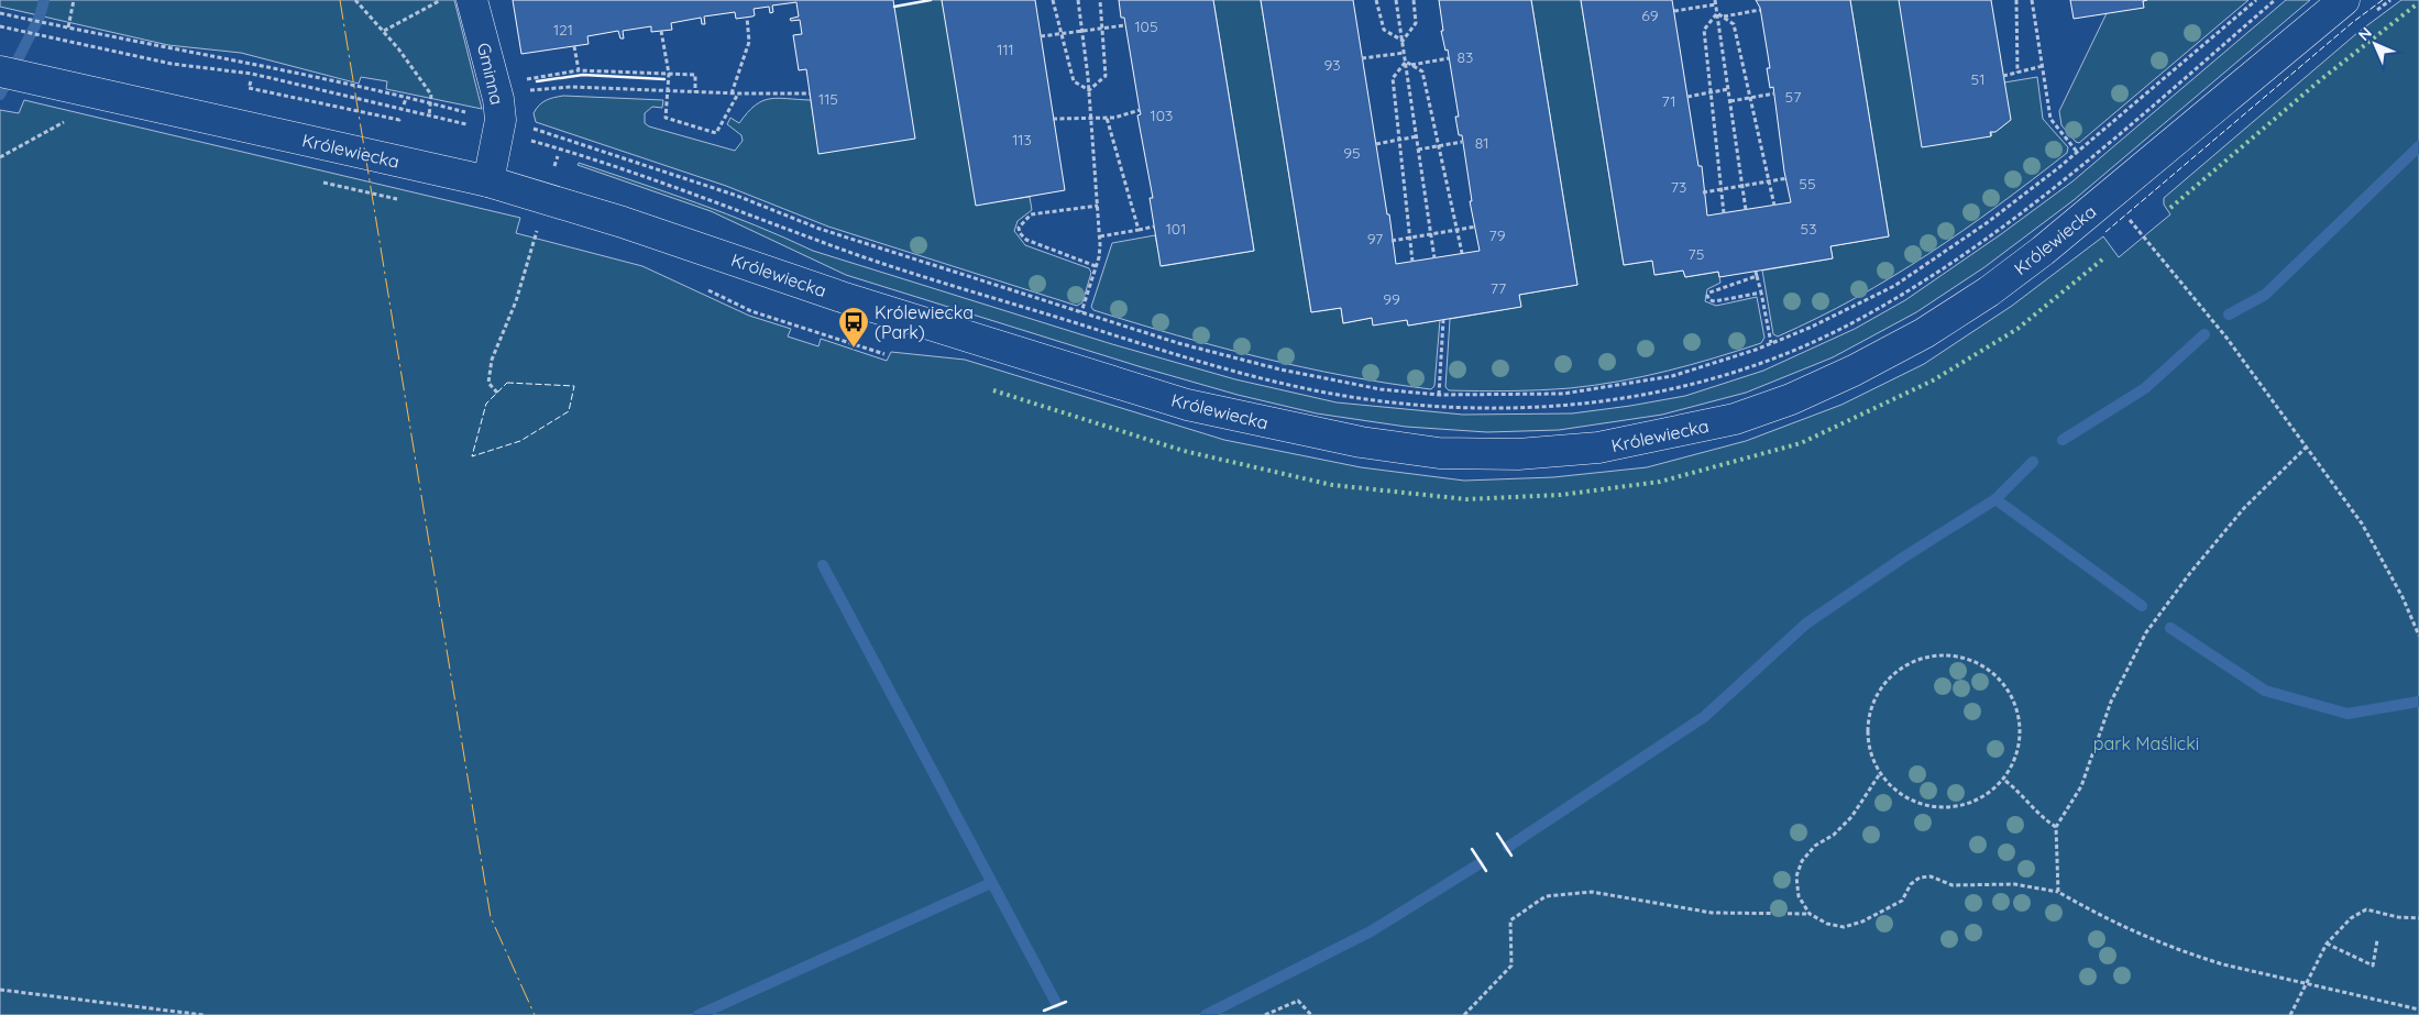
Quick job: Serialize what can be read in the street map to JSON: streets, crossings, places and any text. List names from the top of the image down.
{
  "streets": {
    "street": ["Gminna", "Królewiecka"]
  },
  "crossings": [
    ["Gminna", "Królewiecka"]
  ],
  "parks": ["park Maślicki"],
  "places": {
    "bus stop": ["Królewiecka (Park)"]
  },
  "house_numbers": [
    "69",
    "105",
    "121",
    "111",
    "83",
    "93",
    "51",
    "57",
    "115",
    "71",
    "103",
    "113",
    "81",
    "95",
    "55",
    "73",
    "101",
    "53",
    "79",
    "97",
    "75",
    "77",
    "99"
  ],
  "north": "top left"
}
